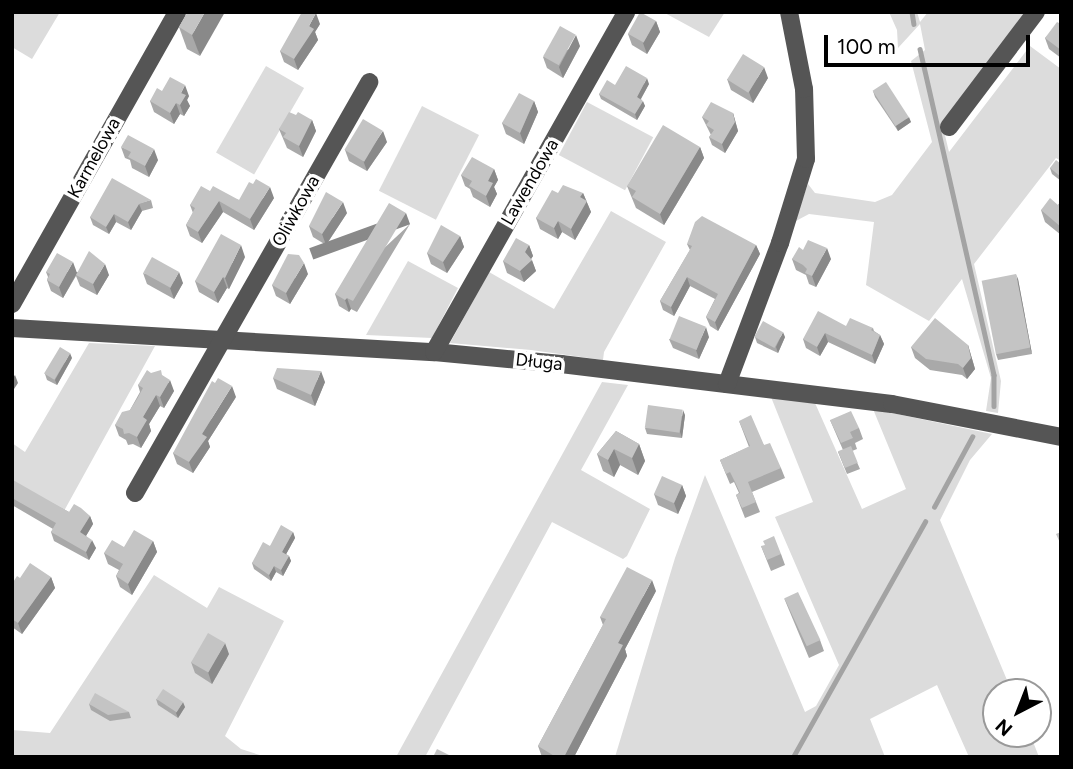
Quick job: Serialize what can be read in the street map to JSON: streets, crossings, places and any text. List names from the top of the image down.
{
  "streets": {
    "street": [
      "Karmelowa",
      "Lawendowa",
      "Oliwkowa",
      "Długa"
    ]
  },
  "crossings": [
    ["Lawendowa", "Długa"],
    ["Oliwkowa", "Długa"]
  ],
  "scale_bar": "100 m",
  "north": "bottom left"
}
